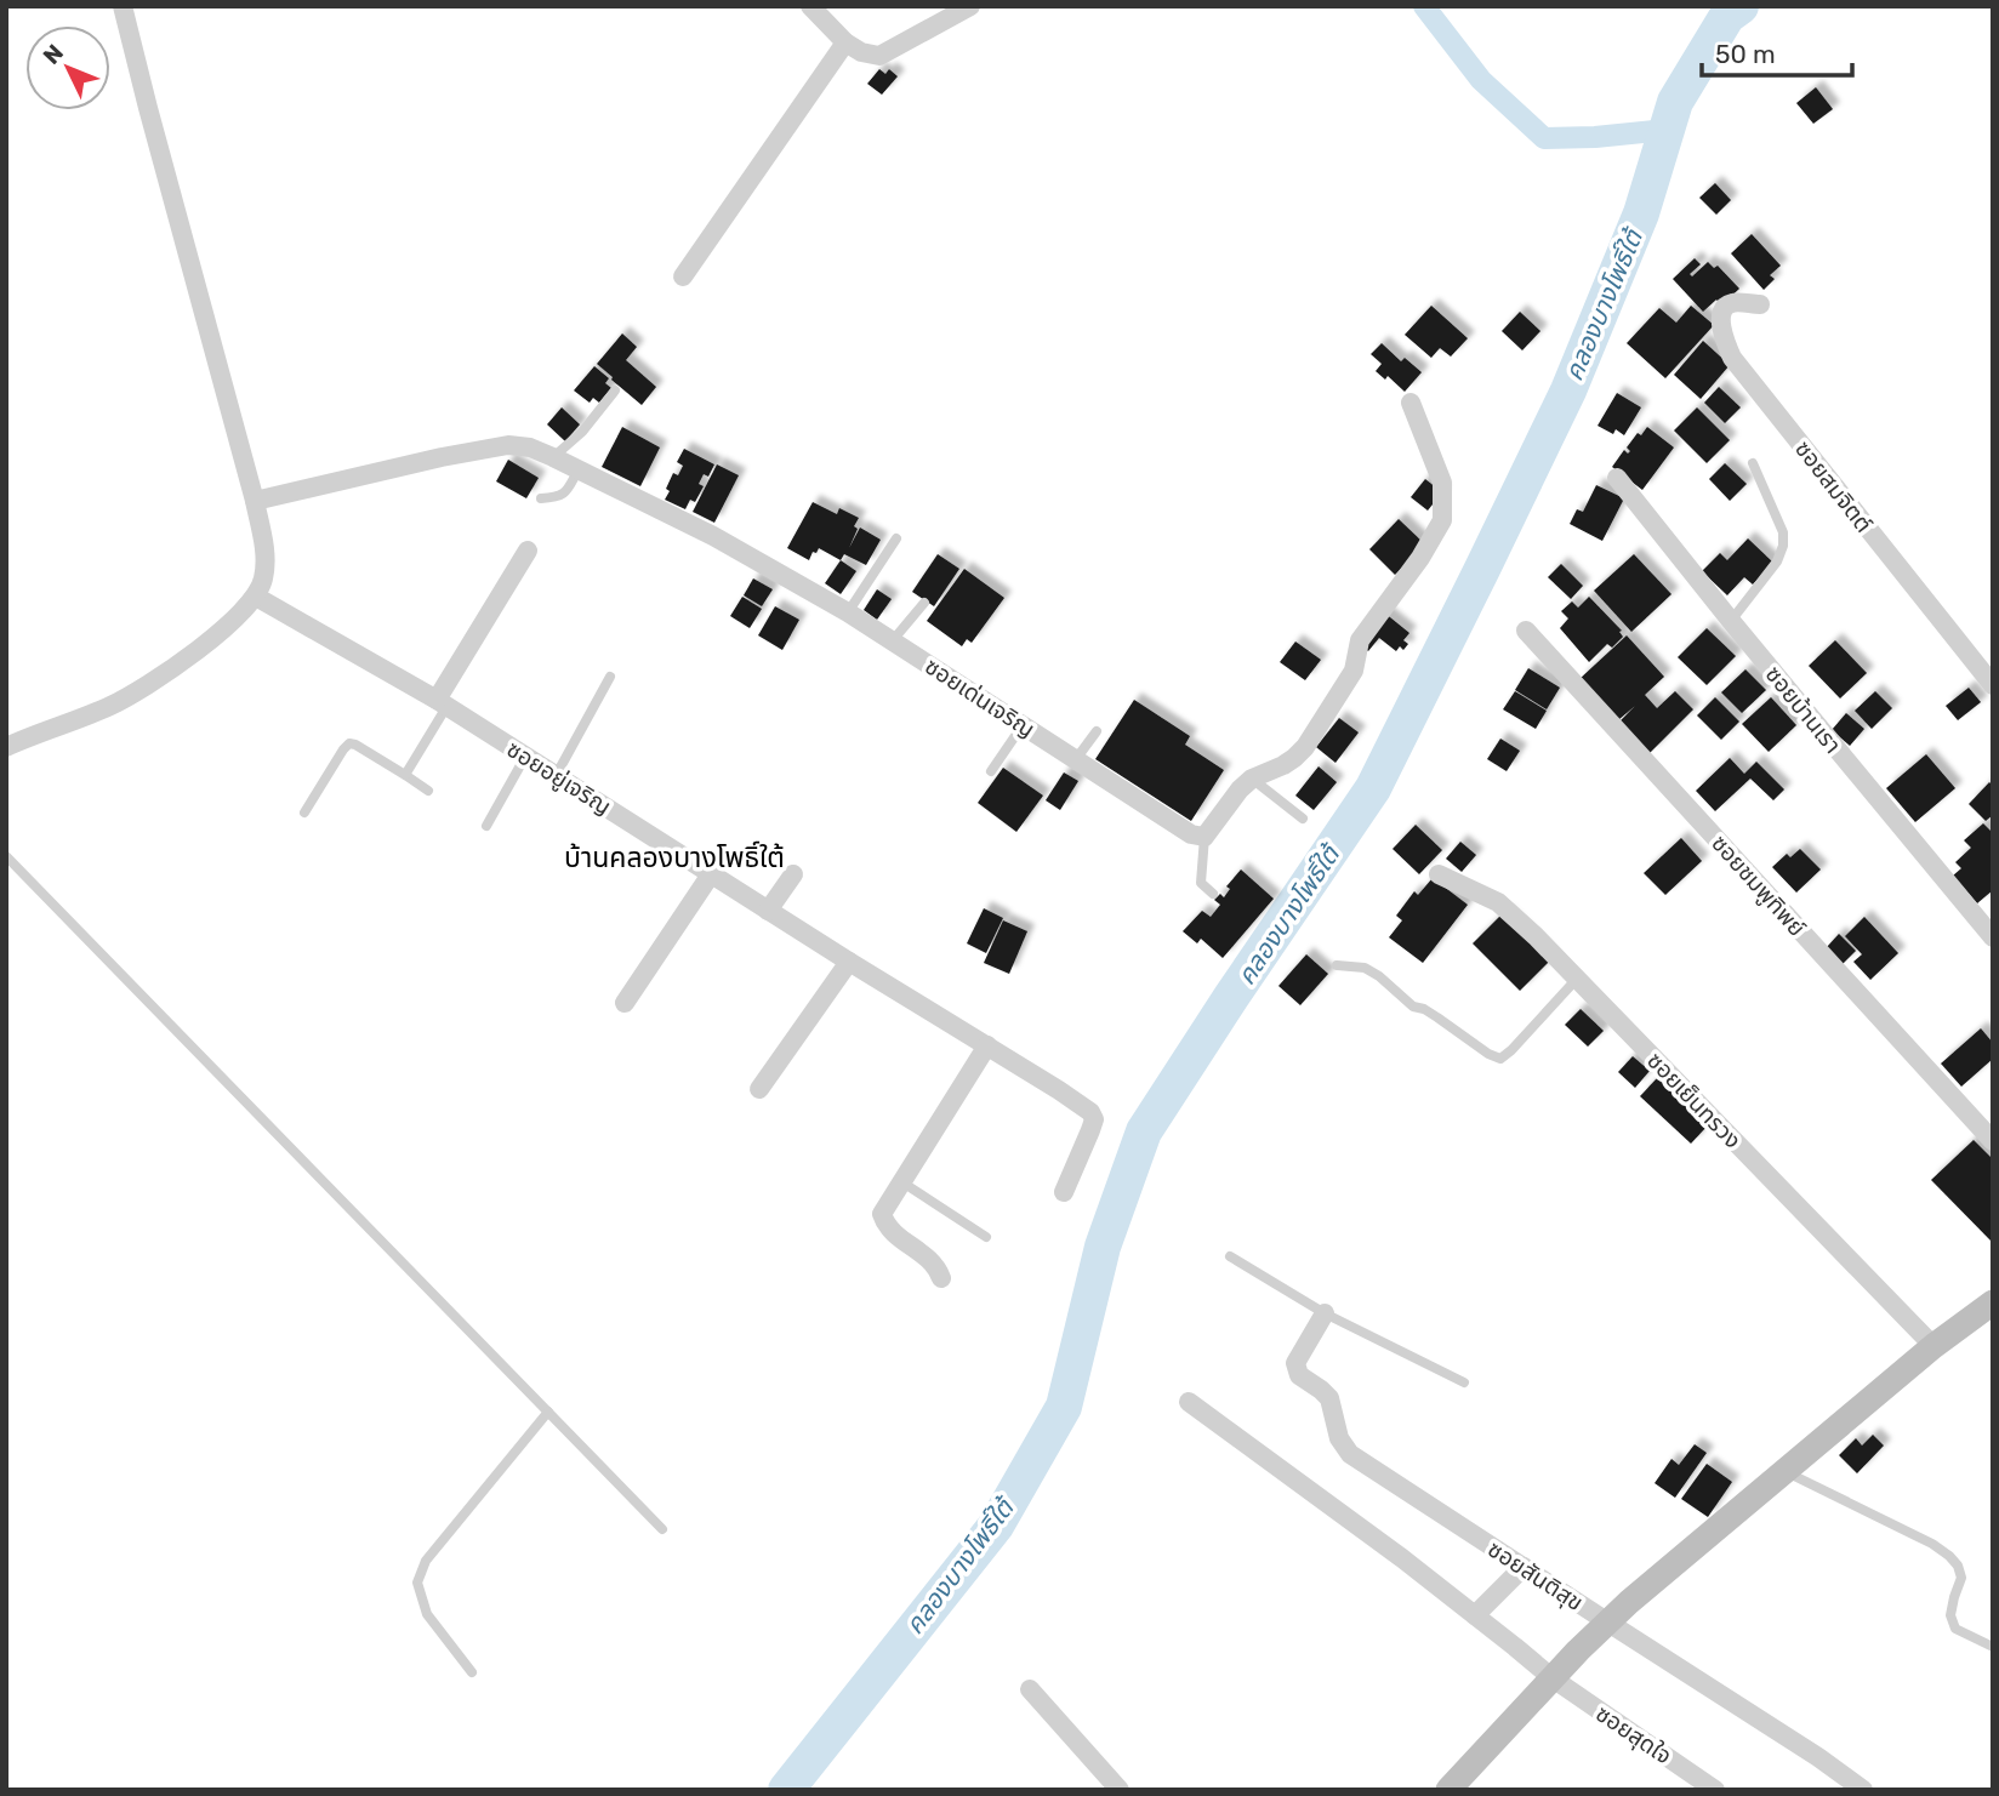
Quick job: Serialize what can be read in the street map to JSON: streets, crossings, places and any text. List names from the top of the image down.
{
  "streets": {
    "street": [
      "ซอยสมจิตต์",
      "ซอยเด่นเจริญ",
      "ซอยบ้านเรา",
      "ซอยอยู่เจริญ",
      "ซอยชมพูทิพย์",
      "ซอยเย็นทรวง",
      "ซอยสันติสุข",
      "ซอยสุดใจ"
    ]
  },
  "districts": ["บ้านคลองบางโพธิ์ใต้"],
  "water": ["คลองบางโพธิ์ใต้"],
  "scale_bar": "50 m",
  "north": "top left"
}
